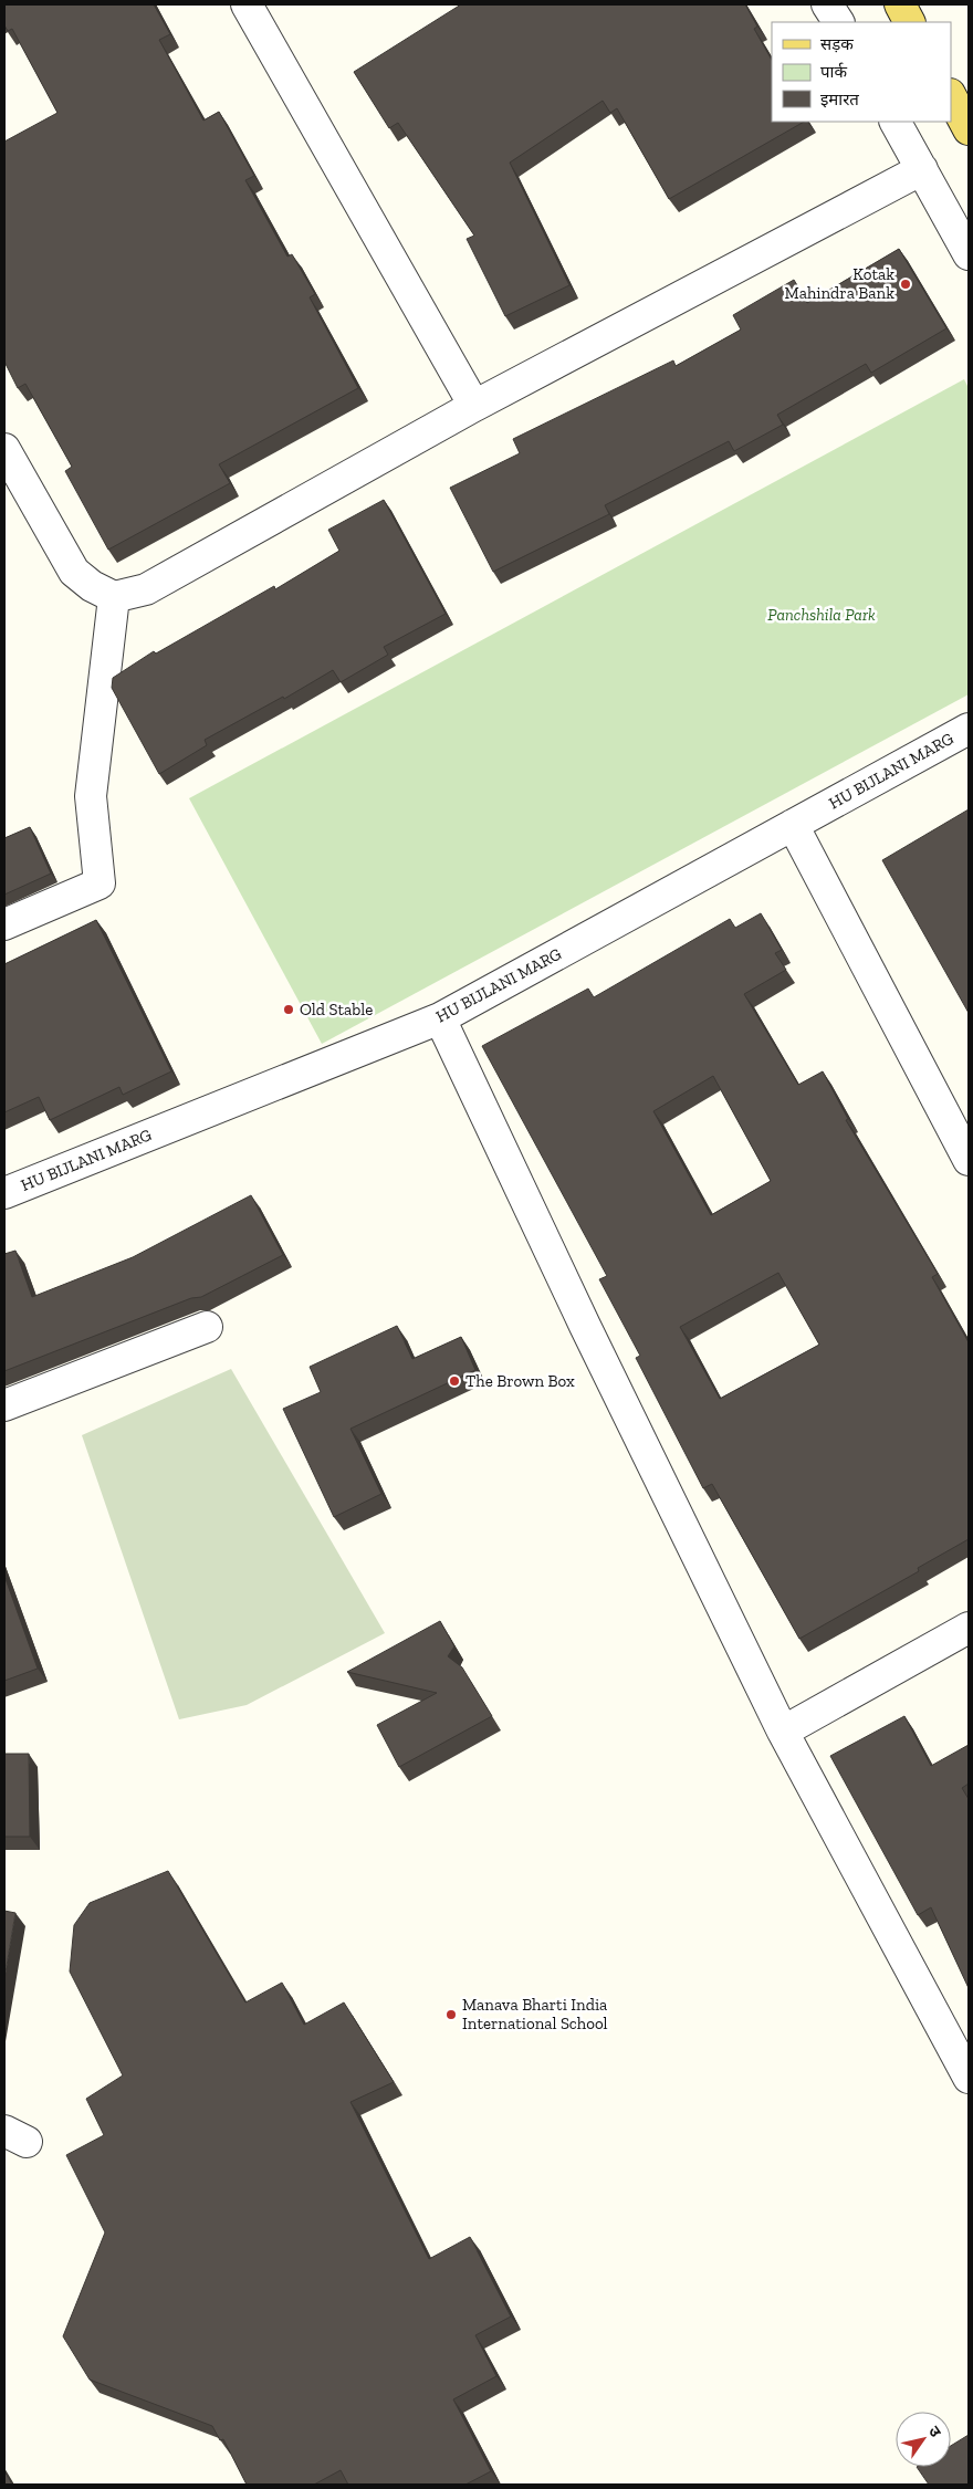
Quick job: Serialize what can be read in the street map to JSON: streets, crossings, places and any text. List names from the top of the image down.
{
  "streets": {
    "street": ["HU BIJLANI MARG"]
  },
  "parks": ["Panchshila Park"],
  "places": [
    "Kotak Mahindra Bank",
    "Old Stable",
    "The Brown Box",
    "Manava Bharti India International School"
  ],
  "legend": ["सड़क", "पार्क", "इमारत"],
  "north": "top right"
}
